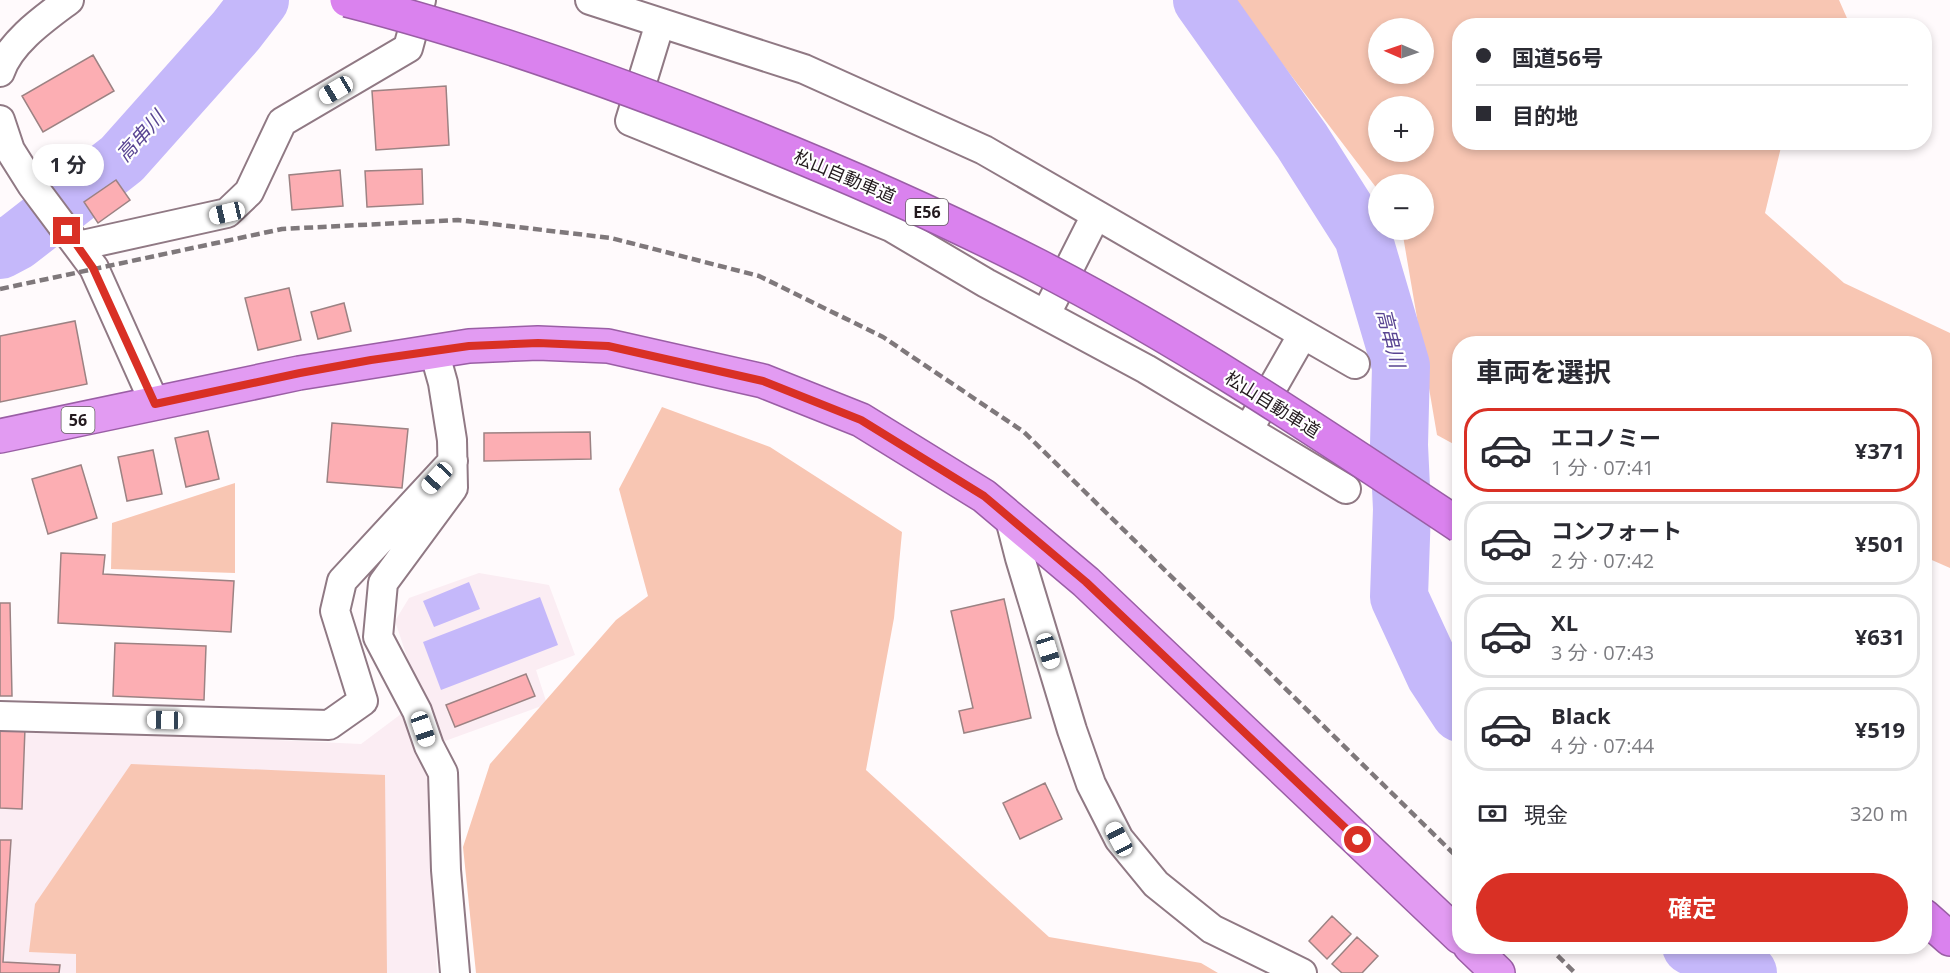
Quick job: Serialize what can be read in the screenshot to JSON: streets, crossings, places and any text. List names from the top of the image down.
{
  "streets": {
    "highway": ["松山自動車道", "E56", "56"]
  },
  "water": ["高串川"],
  "north": "left",
  "page": {
    "map_buttons": ["+", "−"],
    "banner": ["国道56号", "目的地"],
    "bubble": "1 分",
    "heading": "車両を選択",
    "list": [
      {
        "name": "エコノミー",
        "note": "1 分 · 07:41",
        "value": "¥371"
      },
      {
        "name": "コンフォート",
        "note": "2 分 · 07:42",
        "value": "¥501"
      },
      {
        "name": "XL",
        "note": "3 分 · 07:43",
        "value": "¥631"
      },
      {
        "name": "Black",
        "note": "4 分 · 07:44",
        "value": "¥519"
      }
    ],
    "pay": ["現金", "320 m"],
    "buttons": "確定"
  }
}
